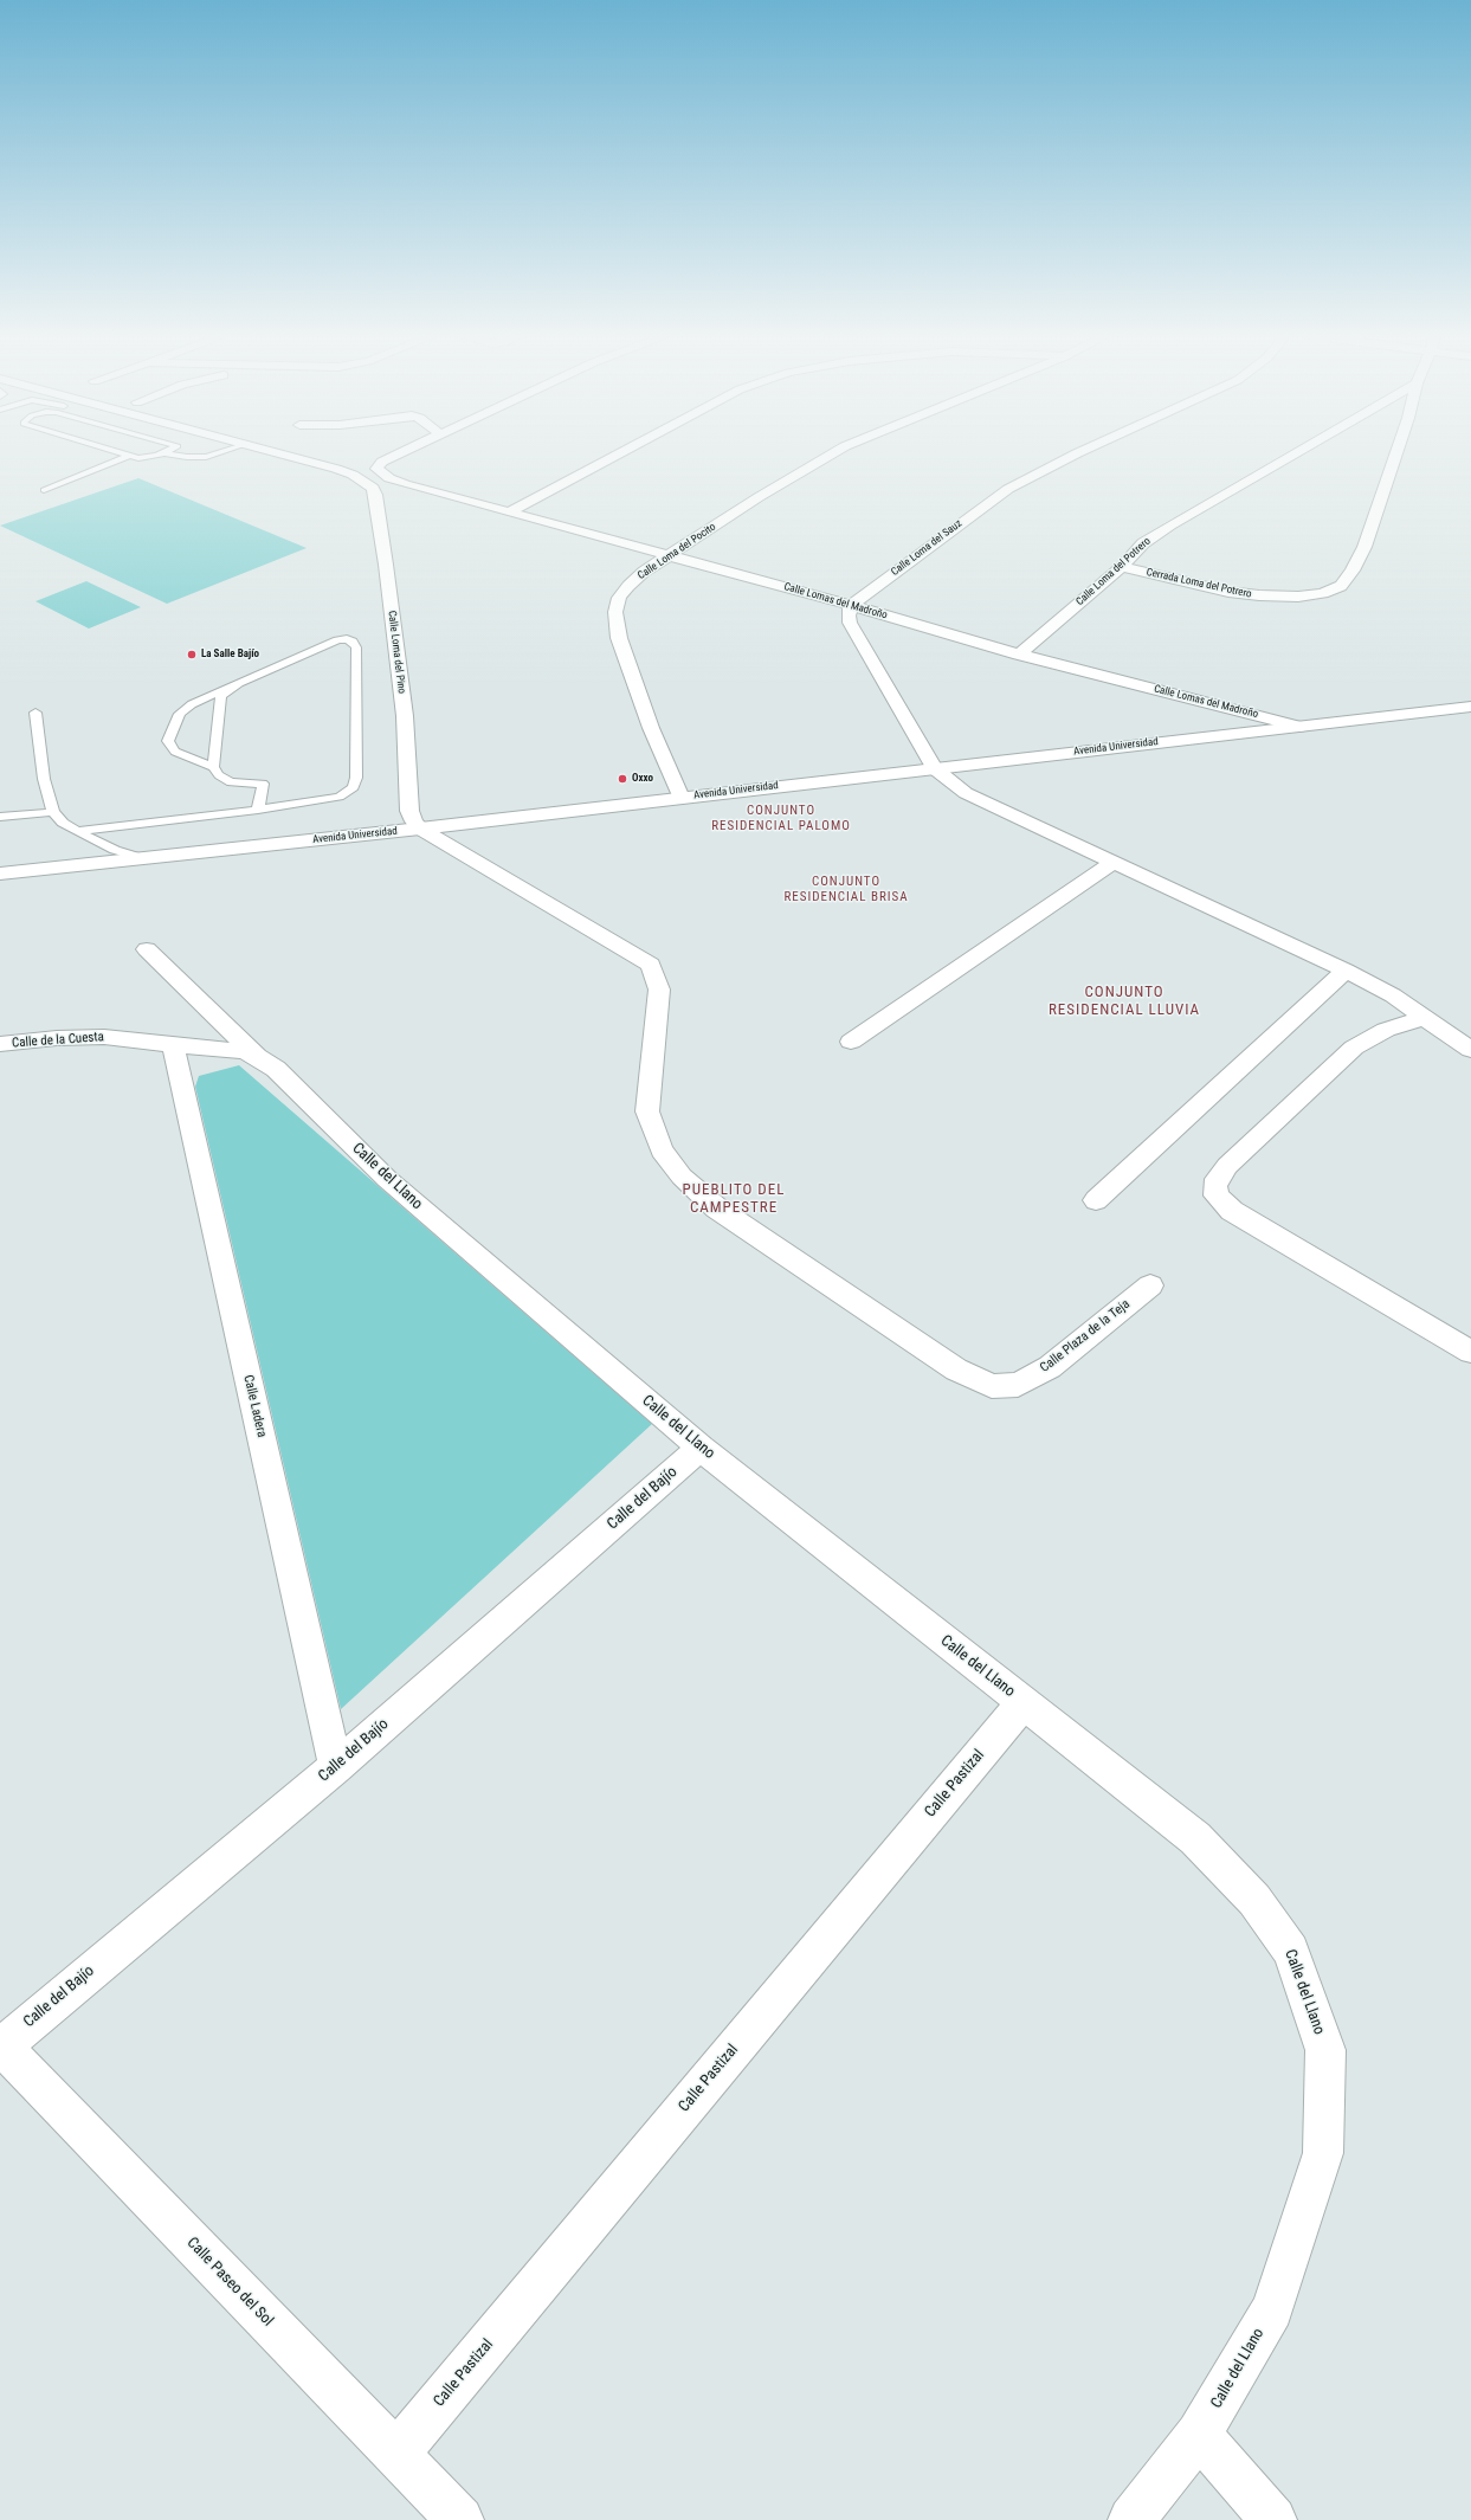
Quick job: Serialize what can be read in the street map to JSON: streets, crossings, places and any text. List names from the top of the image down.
{
  "streets": {
    "street": [
      "Calle Loma del Sauz",
      "Calle Loma del Pocito",
      "Calle Loma del Potrero",
      "Cerrada Loma del Potrero",
      "Calle Lomas del Madroño",
      "Calle Loma del Pino",
      "Avenida Universidad",
      "Calle de la Cuesta",
      "Calle del Llano",
      "Calle Plaza de la Teja",
      "Calle Ladera",
      "Calle del Bajío",
      "Calle Pastizal",
      "Calle Paseo del Sol"
    ]
  },
  "crossings": [
    ["Calle Loma del Sauz", "Calle Lomas del Madroño"],
    ["Calle Loma del Pocito", "Calle Lomas del Madroño"],
    ["Calle Loma del Pocito", "Avenida Universidad"],
    ["Calle Loma del Potrero", "Cerrada Loma del Potrero"],
    ["Calle Loma del Potrero", "Calle Lomas del Madroño"],
    ["Calle Lomas del Madroño", "Avenida Universidad"],
    ["Calle Loma del Pino", "Avenida Universidad"],
    ["Calle Loma del Pino", "Calle Plaza de la Teja"],
    ["Avenida Universidad", "Calle Plaza de la Teja"],
    ["Calle de la Cuesta", "Calle del Llano"],
    ["Calle de la Cuesta", "Calle Ladera"],
    ["Calle del Llano", "Calle Ladera"],
    ["Calle del Llano", "Calle del Bajío"],
    ["Calle del Llano", "Calle Pastizal"],
    ["Calle Ladera", "Calle del Bajío"],
    ["Calle del Bajío", "Calle Paseo del Sol"],
    ["Calle Pastizal", "Calle Paseo del Sol"]
  ],
  "districts": [
    "CONJUNTO RESIDENCIAL PALOMO",
    "CONJUNTO RESIDENCIAL BRISA",
    "CONJUNTO RESIDENCIAL LLUVIA",
    "PUEBLITO DEL CAMPESTRE"
  ],
  "places": ["La Salle Bajío", "Oxxo"]
}
